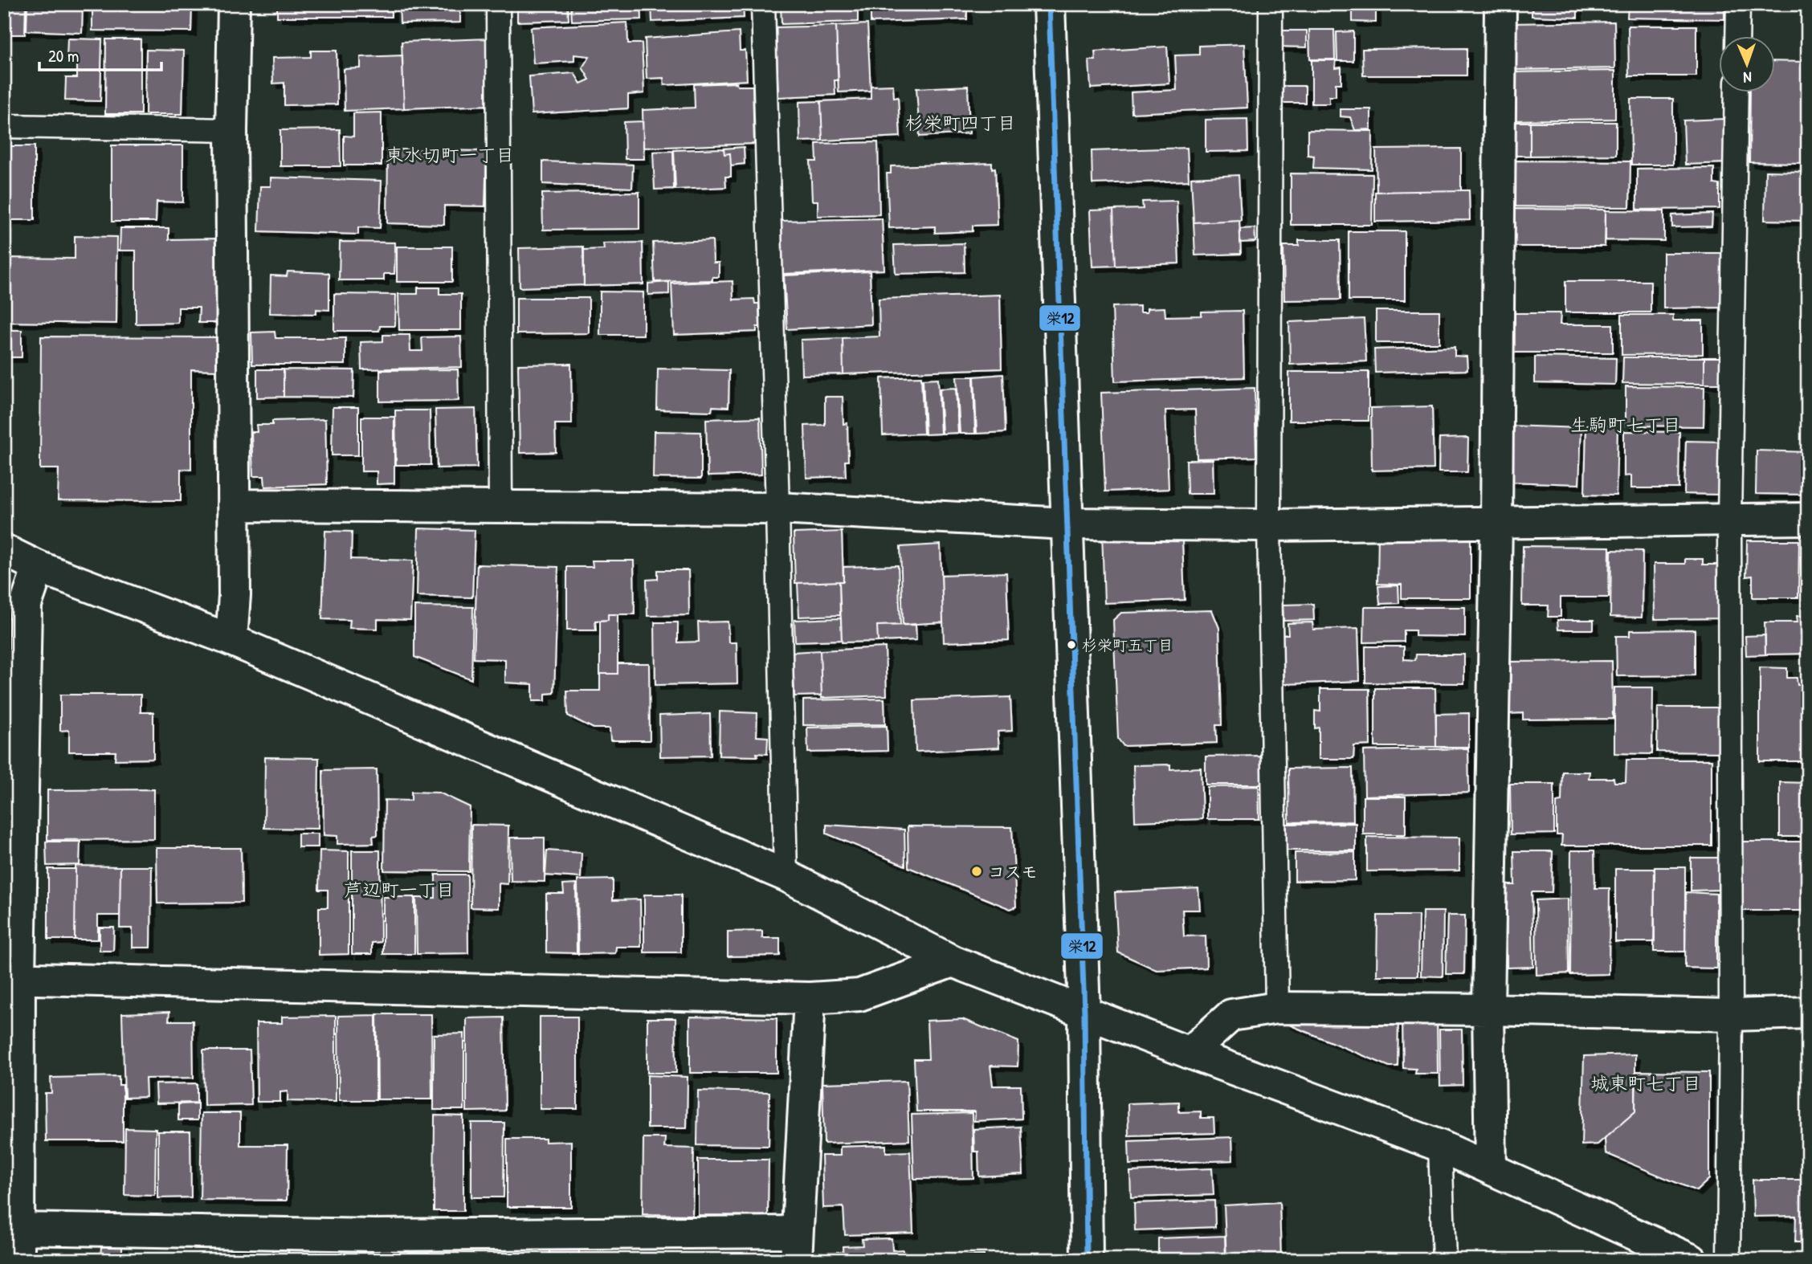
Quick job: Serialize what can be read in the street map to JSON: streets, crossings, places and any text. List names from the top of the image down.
{
  "districts": [
    "杉栄町四丁目",
    "東水切町一丁目",
    "生駒町七丁目",
    "芦辺町一丁目",
    "城東町七丁目"
  ],
  "places": ["杉栄町五丁目", "コスモ"],
  "lines": ["transit line 栄12"],
  "scale_bar": "20 m",
  "north": "bottom"
}
